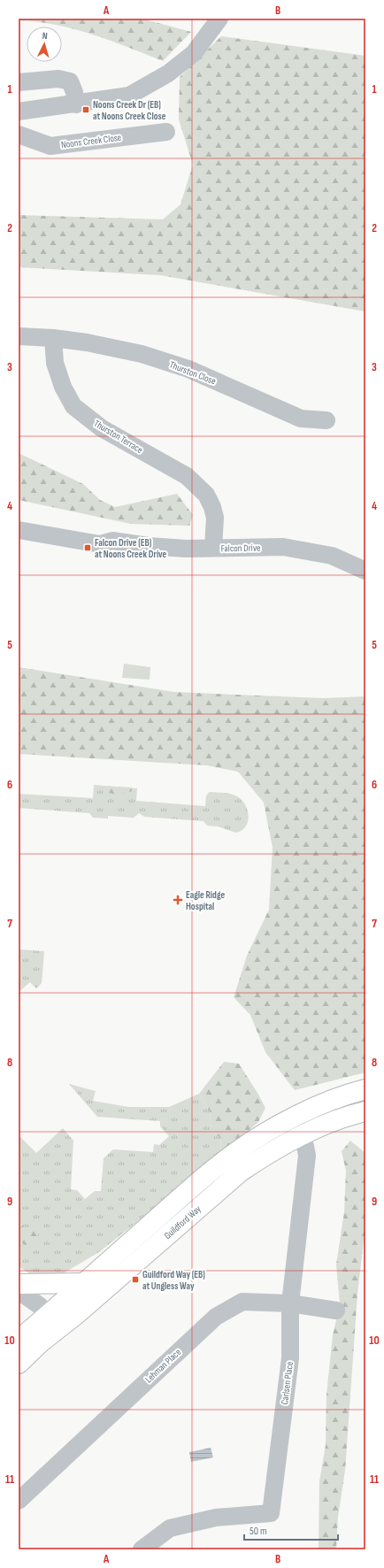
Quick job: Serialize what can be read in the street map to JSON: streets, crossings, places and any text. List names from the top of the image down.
{
  "streets": {
    "main road": ["Guildford Way"],
    "street": [
      "Noons Creek Close",
      "Thurston Close",
      "Thurston Terrace",
      "Falcon Drive",
      "Lehman Place",
      "Carlsen Place"
    ]
  },
  "crossings": [
    ["Thurston Close", "Thurston Terrace"],
    ["Thurston Terrace", "Falcon Drive"],
    ["Guildford Way", "Carlsen Place"],
    ["Lehman Place", "Carlsen Place"]
  ],
  "places": {
    "transit": ["Noons Creek Dr (EB) at Noons Creek Close", "Falcon Drive (EB) at Noons Creek Drive", "Guildford Way (EB) at Ungless Way"],
    "health": ["Eagle Ridge Hospital"]
  },
  "scale_bar": "50 m",
  "north": "top",
  "grid": {
    "columns": ["A", "B"],
    "rows": [
      "1",
      "2",
      "3",
      "4",
      "5",
      "6",
      "7",
      "8",
      "9",
      "10",
      "11"
    ]
  }
}
